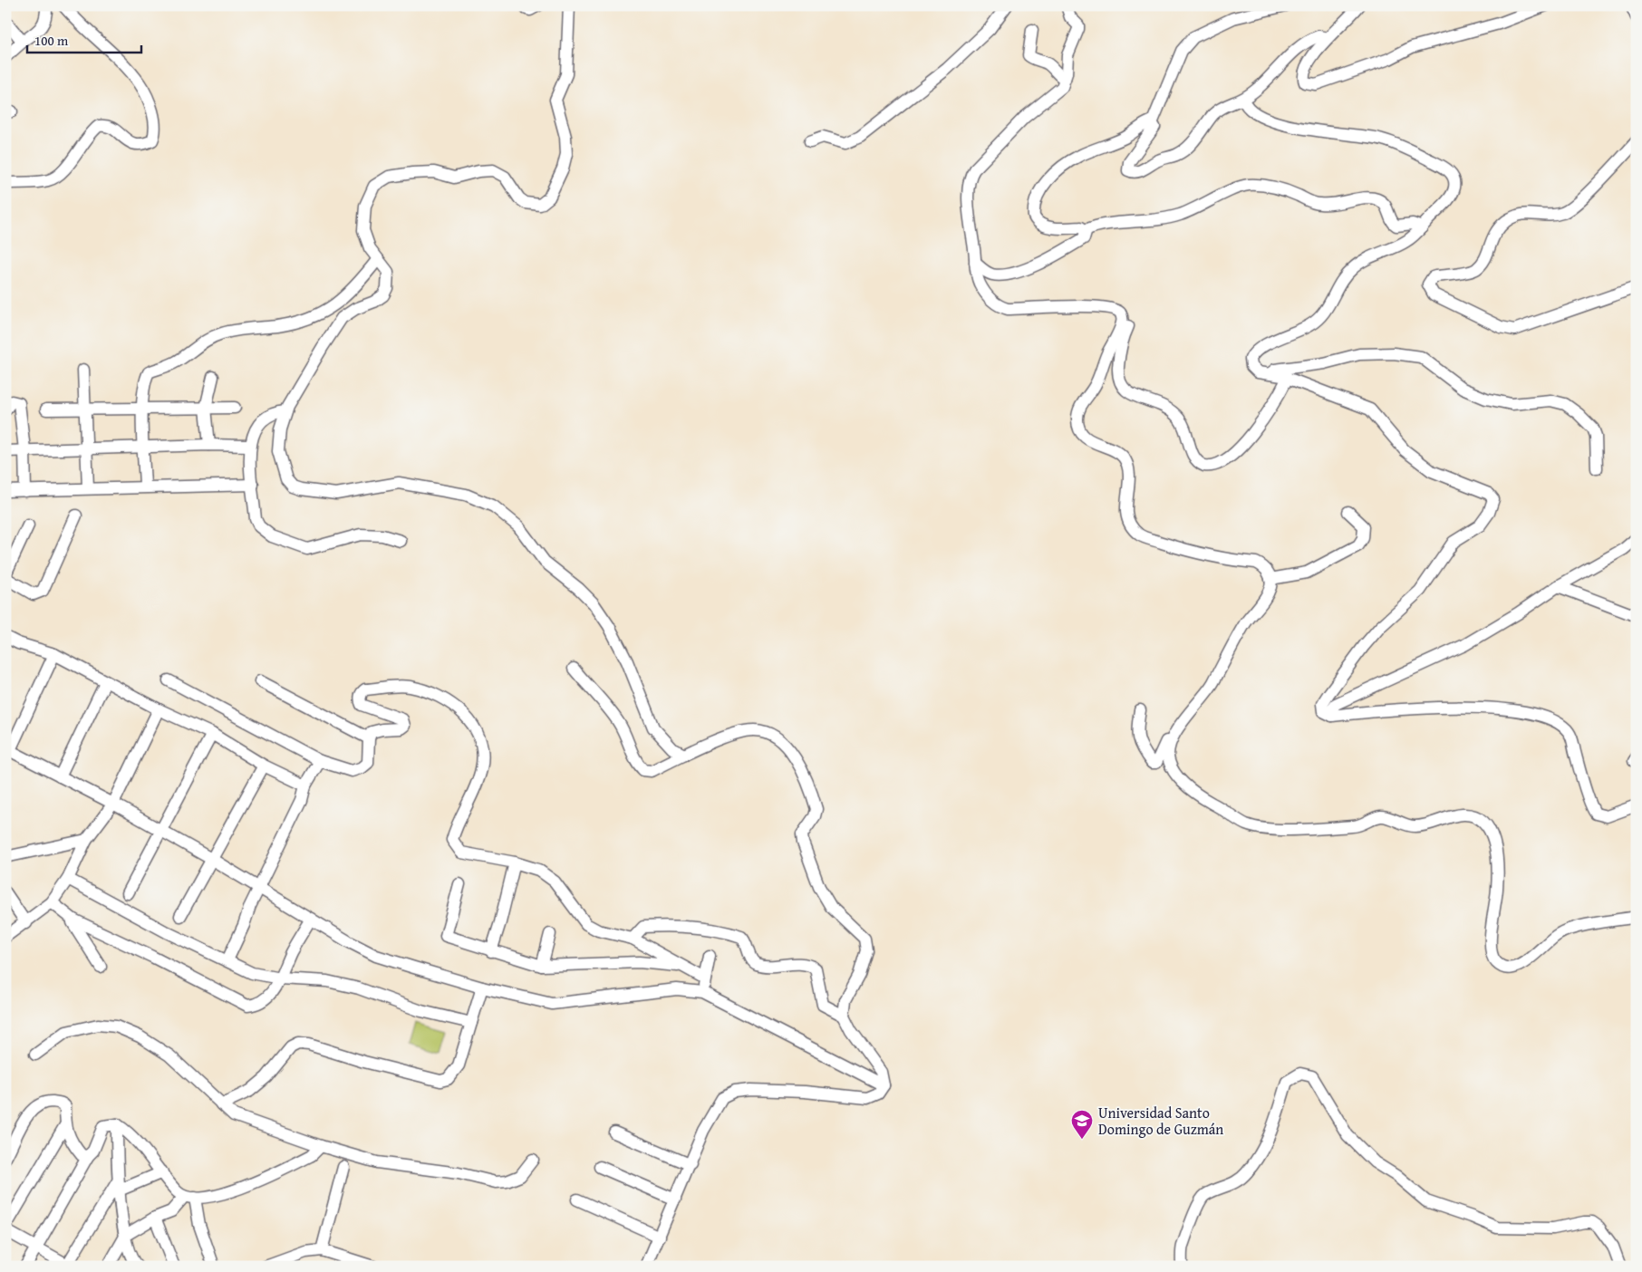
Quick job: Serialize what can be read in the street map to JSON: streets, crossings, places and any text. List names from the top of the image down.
{
  "places": {
    "school or university": ["Universidad Santo Domingo de Guzmán"]
  },
  "scale_bar": "100 m"
}
